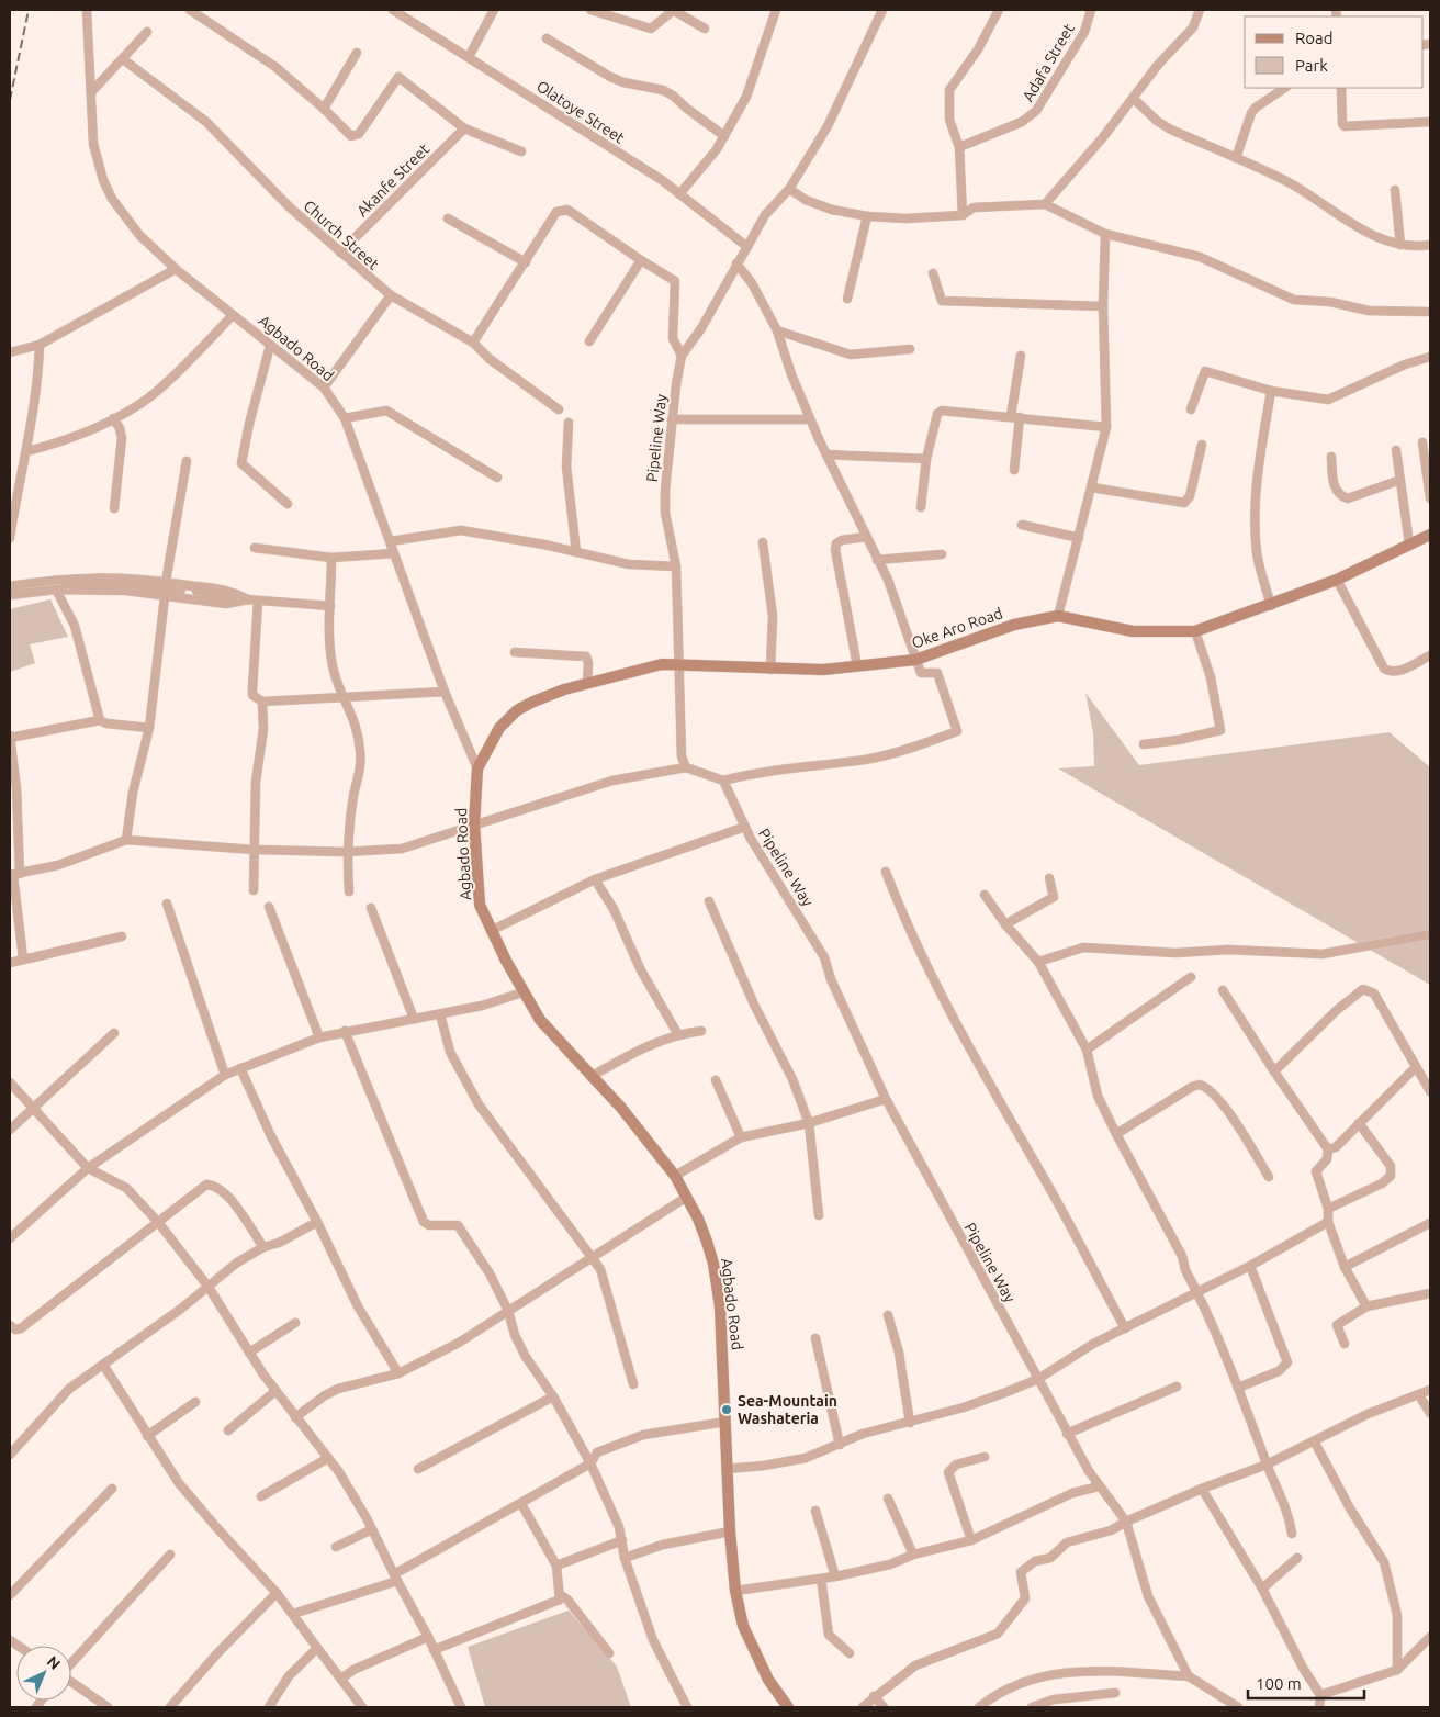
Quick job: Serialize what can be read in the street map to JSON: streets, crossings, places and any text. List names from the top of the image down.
{
  "streets": {
    "main road": ["Agbado Road", "Oke Aro Road"],
    "street": [
      "Adafa Street",
      "Olatoye Street",
      "Akanfe Street",
      "Church Street",
      "Pipeline Way"
    ]
  },
  "crossings": [
    ["Olatoye Street", "Pipeline Way"],
    ["Akanfe Street", "Church Street"],
    ["Agbado Road", "Oke Aro Road"],
    ["Pipeline Way", "Oke Aro Road"]
  ],
  "places": ["Sea-Mountain Washateria"],
  "legend": ["Road", "Park"],
  "scale_bar": "100 m",
  "north": "top right"
}
